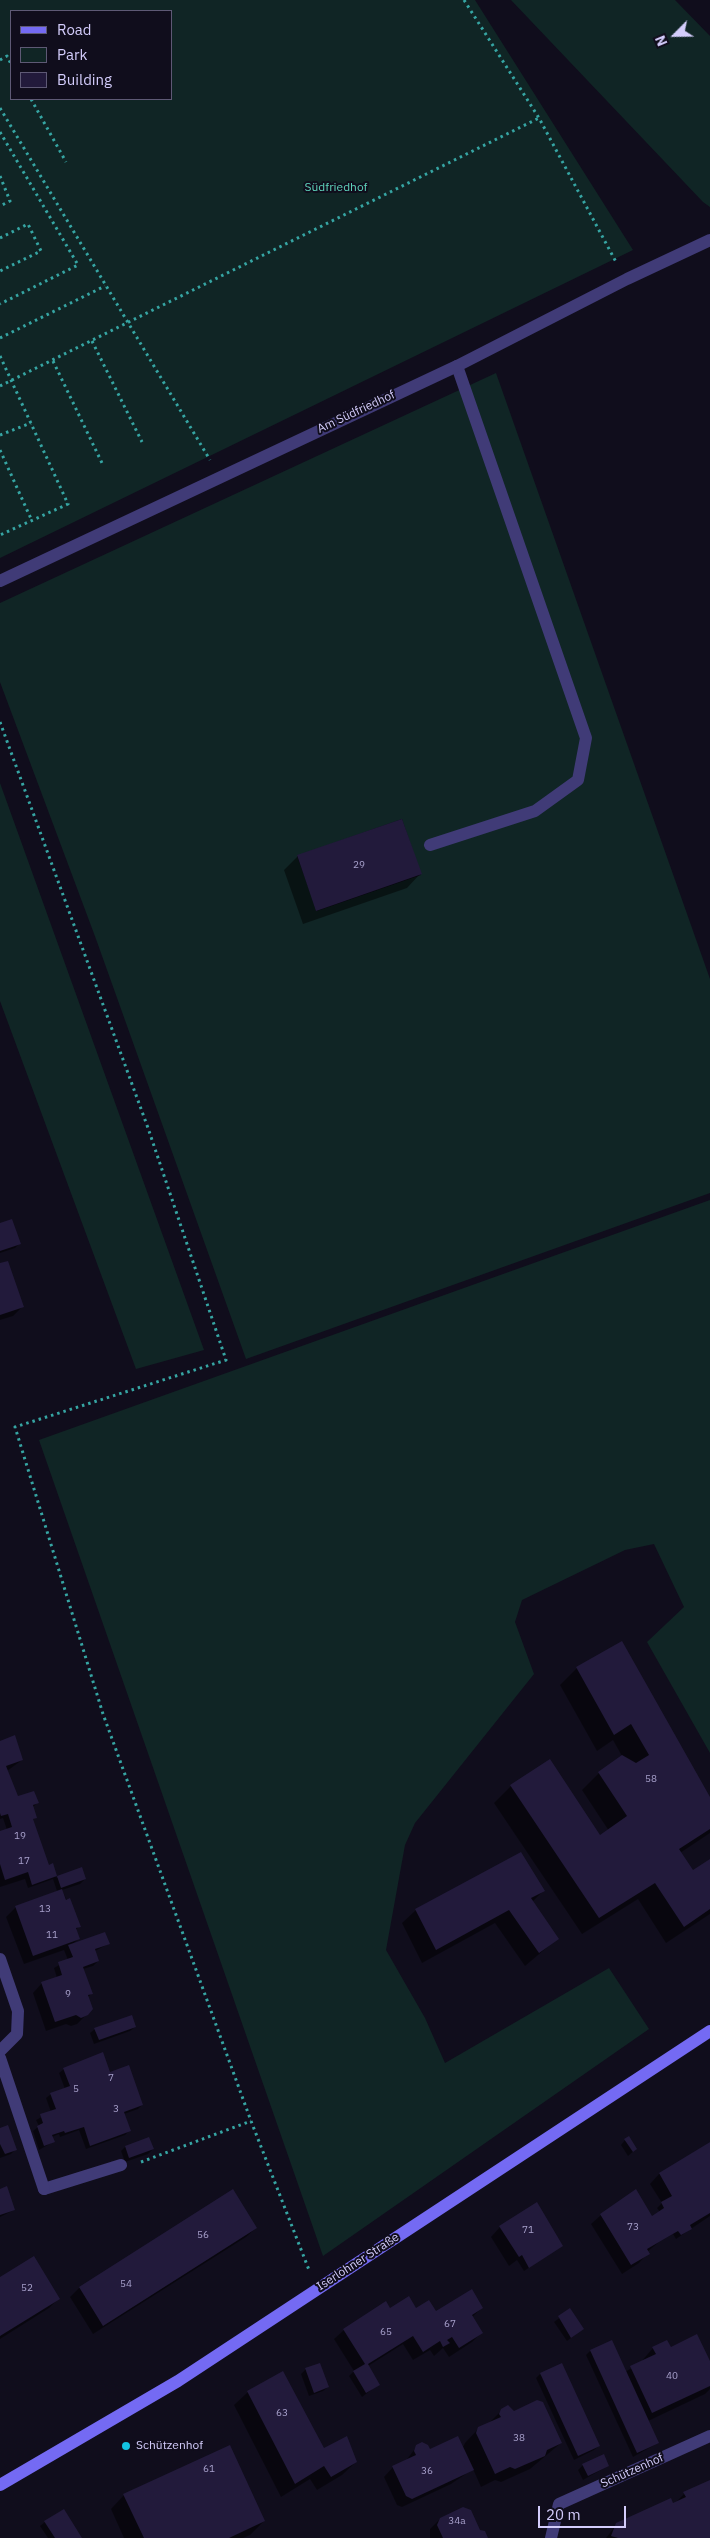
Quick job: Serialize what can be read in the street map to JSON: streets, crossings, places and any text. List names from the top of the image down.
{
  "streets": {
    "main road": ["Iserlohner Straße"],
    "street": ["Am Südfriedhof", "Schützenhof"]
  },
  "parks": ["Südfriedhof"],
  "places": ["Schützenhof"],
  "house_numbers": [
    "29",
    "58",
    "19",
    "17",
    "13",
    "11",
    "9",
    "7",
    "5",
    "3",
    "73",
    "71",
    "56",
    "54",
    "52",
    "67",
    "65",
    "40",
    "63",
    "38",
    "61",
    "36",
    "34a"
  ],
  "legend": ["Road", "Park", "Building"],
  "scale_bar": "20 m",
  "north": "bottom left"
}
